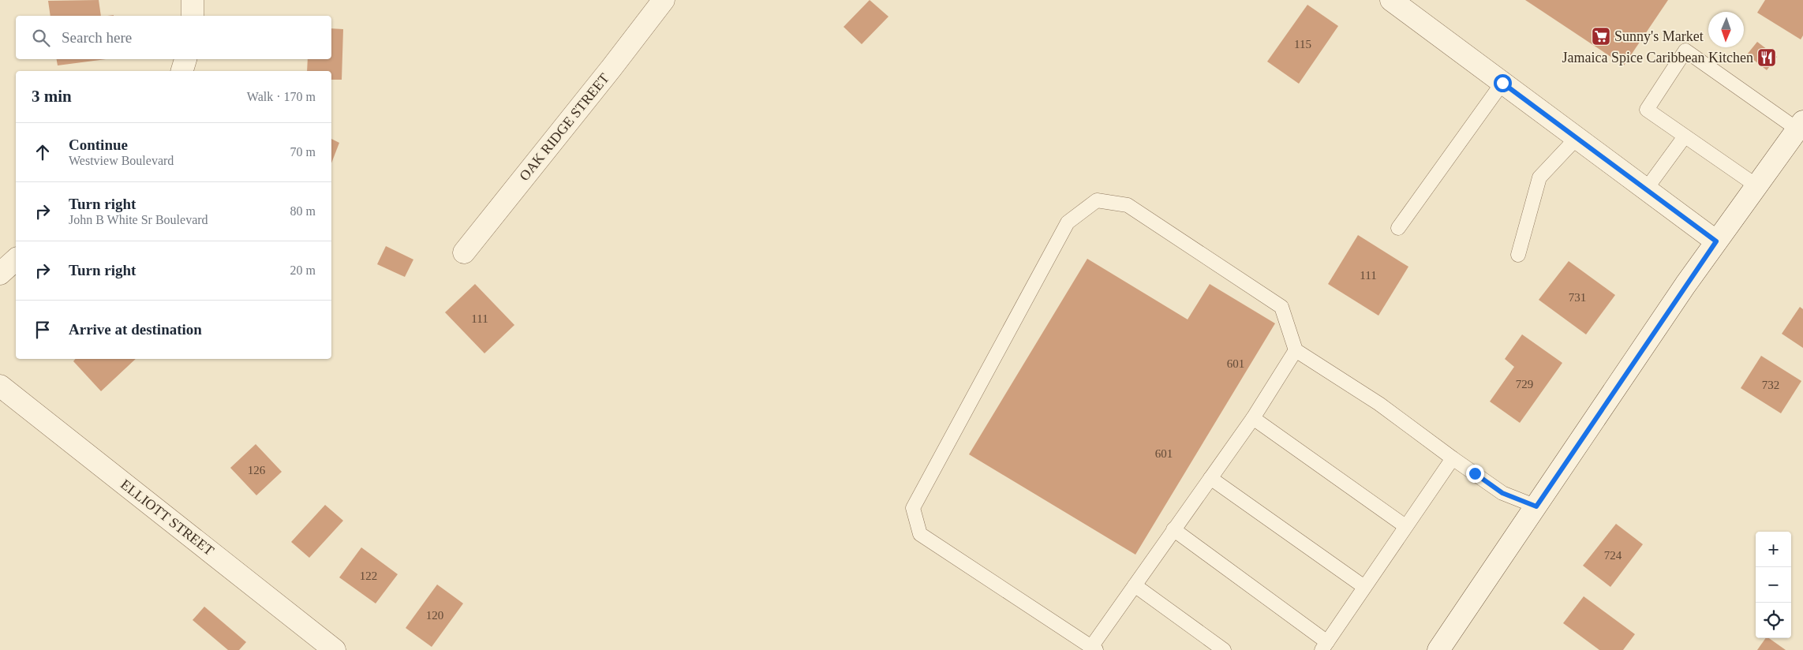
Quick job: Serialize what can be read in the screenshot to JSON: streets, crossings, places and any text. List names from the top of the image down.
{
  "streets": {
    "street": ["OAK RIDGE STREET", "ELLIOTT STREET"]
  },
  "places": {
    "supermarket": ["Sunny's Market"],
    "restaurant": ["Jamaica Spice Caribbean Kitchen"]
  },
  "house_numbers": [
    "115",
    "111",
    "731",
    "111",
    "601",
    "729",
    "732",
    "601",
    "126",
    "724",
    "122",
    "120"
  ],
  "north": "bottom",
  "page": {
    "search": "Search here",
    "heading": ["3 min", "Walk · 170 m"],
    "list": [
      ["Continue", "Westview Boulevard", "70 m"],
      ["Turn right", "John B White Sr Boulevard", "80 m"],
      ["Turn right", "20 m"],
      "Arrive at destination"
    ],
    "map_buttons": ["+", "−"]
  }
}
